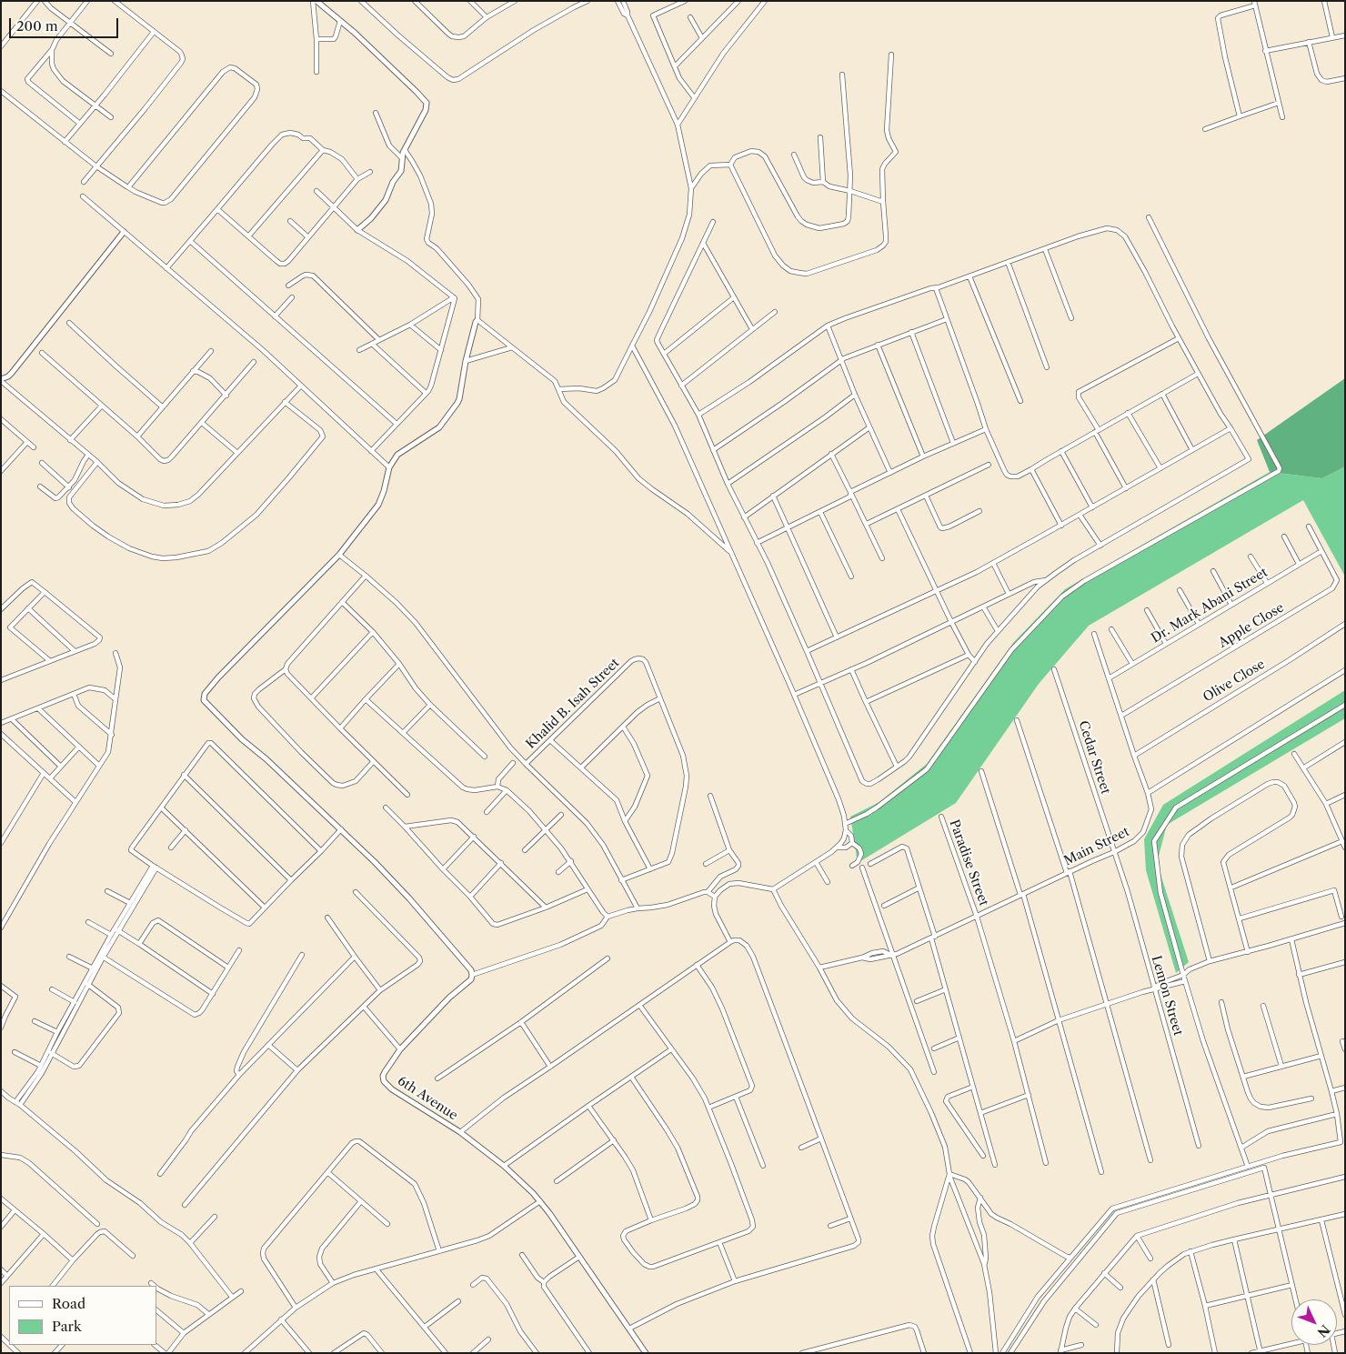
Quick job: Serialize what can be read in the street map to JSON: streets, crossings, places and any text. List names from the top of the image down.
{
  "streets": {
    "street": [
      "Dr. Mark Abani Street",
      "Apple Close",
      "Olive Close",
      "Khalid B. Isah Street",
      "Cedar Street",
      "Main Street",
      "Paradise Street",
      "Lemon Street",
      "6th Avenue"
    ]
  },
  "crossings": [
    ["Dr. Mark Abani Street", "Apple Close"],
    ["Dr. Mark Abani Street", "Main Street"],
    ["Apple Close", "Main Street"],
    ["Olive Close", "Main Street"],
    ["Cedar Street", "Main Street"],
    ["Cedar Street", "Lemon Street"],
    ["Main Street", "Paradise Street"],
    ["Main Street", "Lemon Street"]
  ],
  "legend": ["Road", "Park"],
  "scale_bar": "200 m",
  "north": "bottom right"
}
